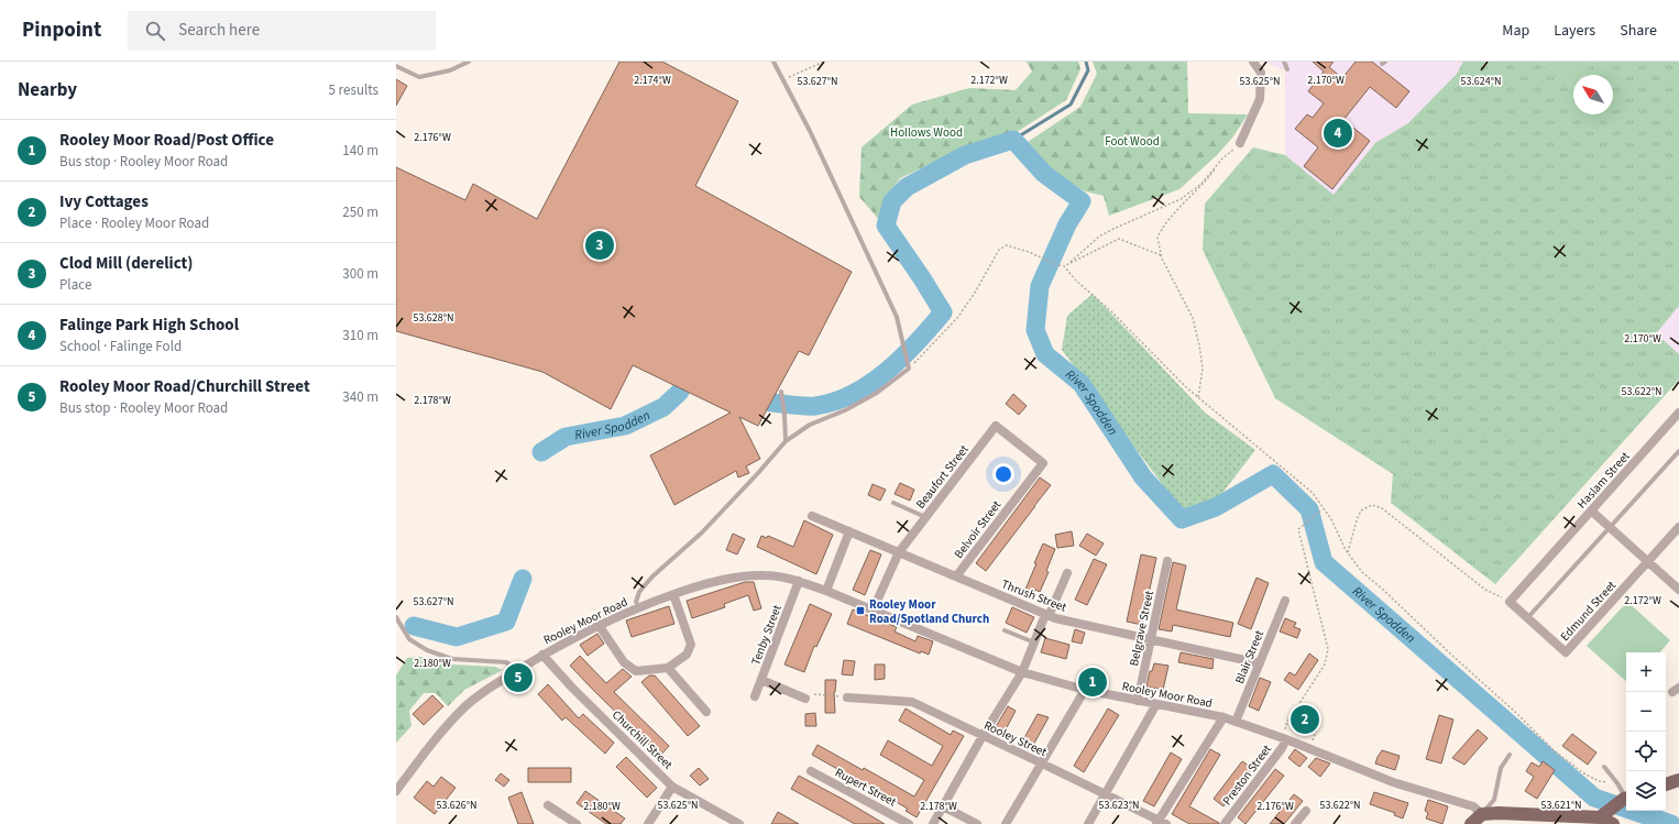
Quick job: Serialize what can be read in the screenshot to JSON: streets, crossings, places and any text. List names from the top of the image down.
{
  "streets": {
    "street": [
      "Beaufort Street",
      "Haslam Street",
      "Belvoir Street",
      "Thrush Street",
      "Edmund Street",
      "Rooley Moor Road",
      "Belgrave Street",
      "Tenby Street",
      "Blair Street",
      "Rooley Street",
      "Churchill Street",
      "Preston Street",
      "Rupert Street"
    ]
  },
  "crossings": [
    ["Beaufort Street", "Belvoir Street"],
    ["Beaufort Street", "Thrush Street"],
    ["Beaufort Street", "Rooley Moor Road"],
    ["Haslam Street", "Edmund Street"],
    ["Belvoir Street", "Thrush Street"],
    ["Thrush Street", "Belgrave Street"],
    ["Thrush Street", "Blair Street"],
    ["Rooley Moor Road", "Belgrave Street"],
    ["Rooley Moor Road", "Tenby Street"],
    ["Rooley Moor Road", "Blair Street"],
    ["Rooley Moor Road", "Churchill Street"],
    ["Rooley Moor Road", "Preston Street"]
  ],
  "water": ["River Spodden"],
  "parks": ["Hollows Wood", "Foot Wood"],
  "places": {
    "transit": ["Rooley Moor Road/Spotland Church"]
  },
  "north": "top left",
  "page": {
    "header": "Pinpoint",
    "search": "Search here",
    "nav": ["Map", "Layers", "Share"],
    "heading": ["Nearby", "5 results"],
    "pins": [
      "4",
      "3",
      "5",
      "1",
      "2"
    ],
    "list": [
      {
        "mark": "1",
        "name": "Rooley Moor Road/Post Office",
        "note": "Bus stop · Rooley Moor Road",
        "value": "140 m"
      },
      {
        "mark": "2",
        "name": "Ivy Cottages",
        "note": "Place · Rooley Moor Road",
        "value": "250 m"
      },
      {
        "mark": "3",
        "name": "Clod Mill (derelict)",
        "note": "Place",
        "value": "300 m"
      },
      {
        "mark": "4",
        "name": "Falinge Park High School",
        "note": "School · Falinge Fold",
        "value": "310 m"
      },
      {
        "mark": "5",
        "name": "Rooley Moor Road/Churchill Street",
        "note": "Bus stop · Rooley Moor Road",
        "value": "340 m"
      }
    ],
    "map_buttons": ["+", "−"]
  },
  "coordinates": [
    "2.174°W",
    "2.172°W",
    "2.170°W",
    "53.627°N",
    "53.625°N",
    "53.624°N",
    "2.176°W",
    "53.628°N",
    "53.622°N",
    "2.178°W",
    "2.180°W",
    "53.626°N",
    "53.623°N",
    "53.621°N"
  ]
}
